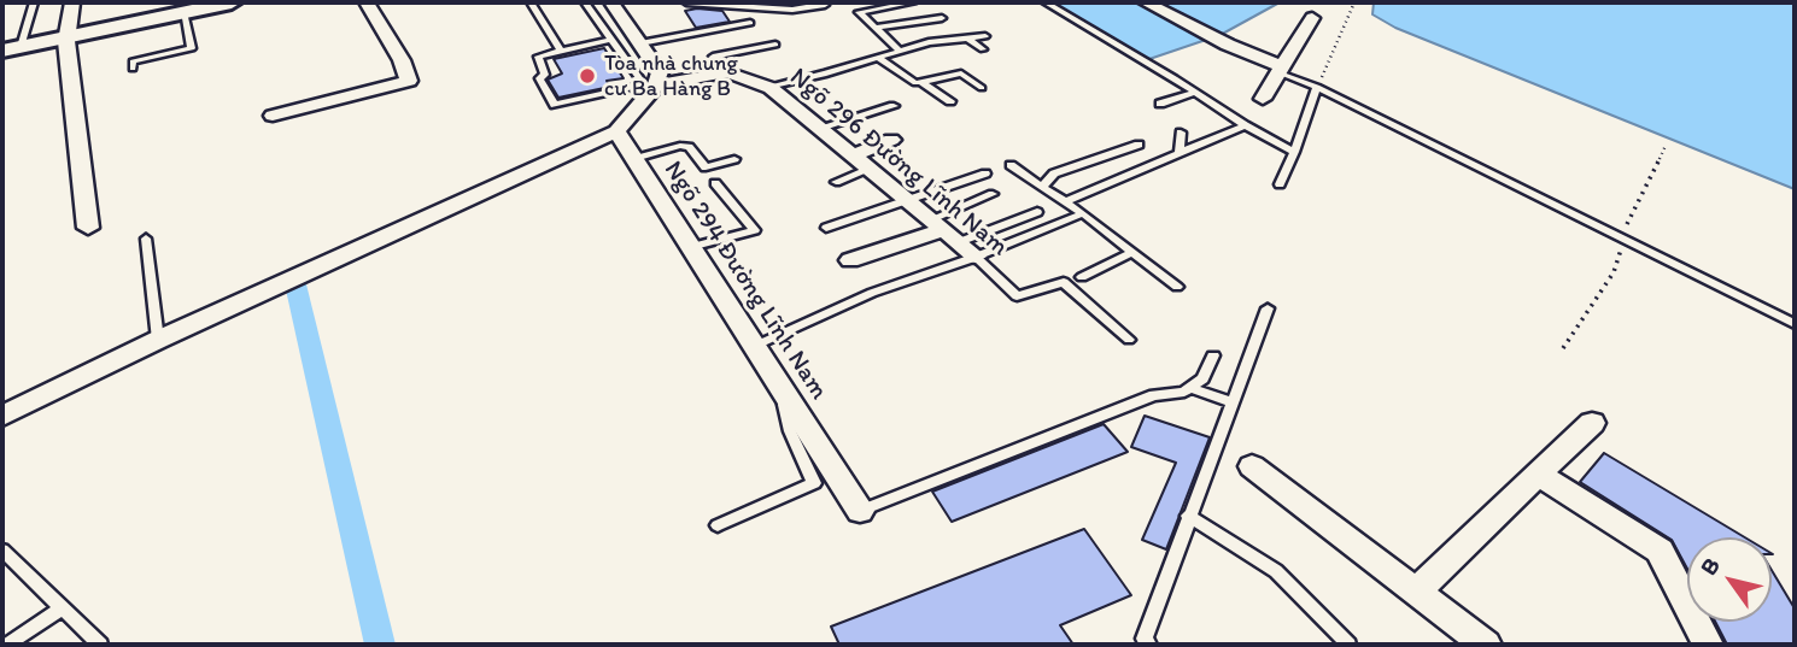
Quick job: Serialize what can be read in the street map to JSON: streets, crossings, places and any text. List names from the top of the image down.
{
  "streets": {
    "street": ["Ngõ 296 Đường Lĩnh Nam", "Ngõ 294 Đường Lĩnh Nam"]
  },
  "places": ["Tòa nhà chung cư Ba Hàng B"],
  "north": "top left"
}
